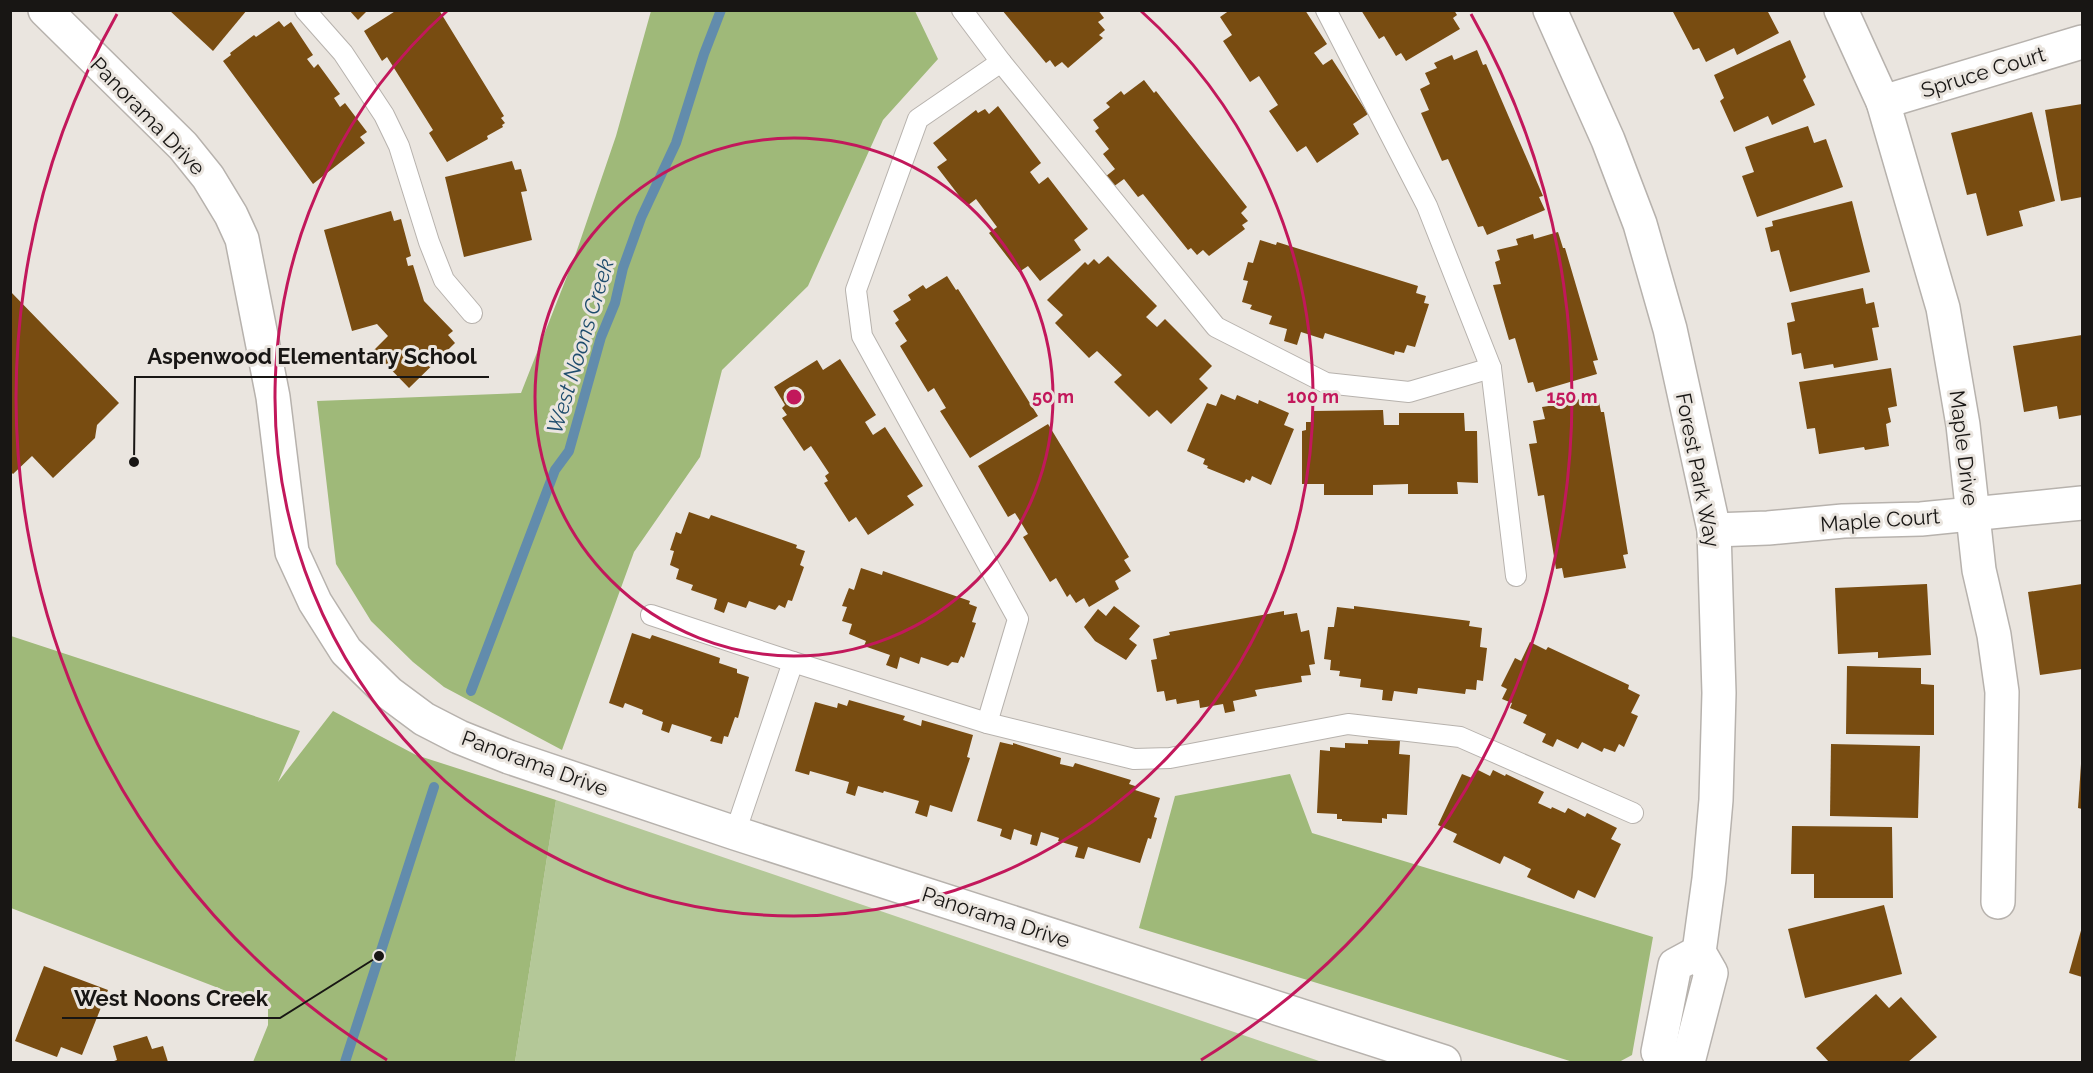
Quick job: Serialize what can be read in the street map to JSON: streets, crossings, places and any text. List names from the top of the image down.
{
  "streets": {
    "street": [
      "Spruce Court",
      "Panorama Drive",
      "Maple Drive",
      "Forest Park Way",
      "Maple Court"
    ]
  },
  "crossings": [
    ["Spruce Court", "Maple Drive"],
    ["Maple Drive", "Maple Court"],
    ["Forest Park Way", "Maple Court"]
  ],
  "water": ["West Noons Creek"],
  "places": ["Aspenwood Elementary School", "West Noons Creek"],
  "rings": ["50 m", "100 m", "150 m"]
}
